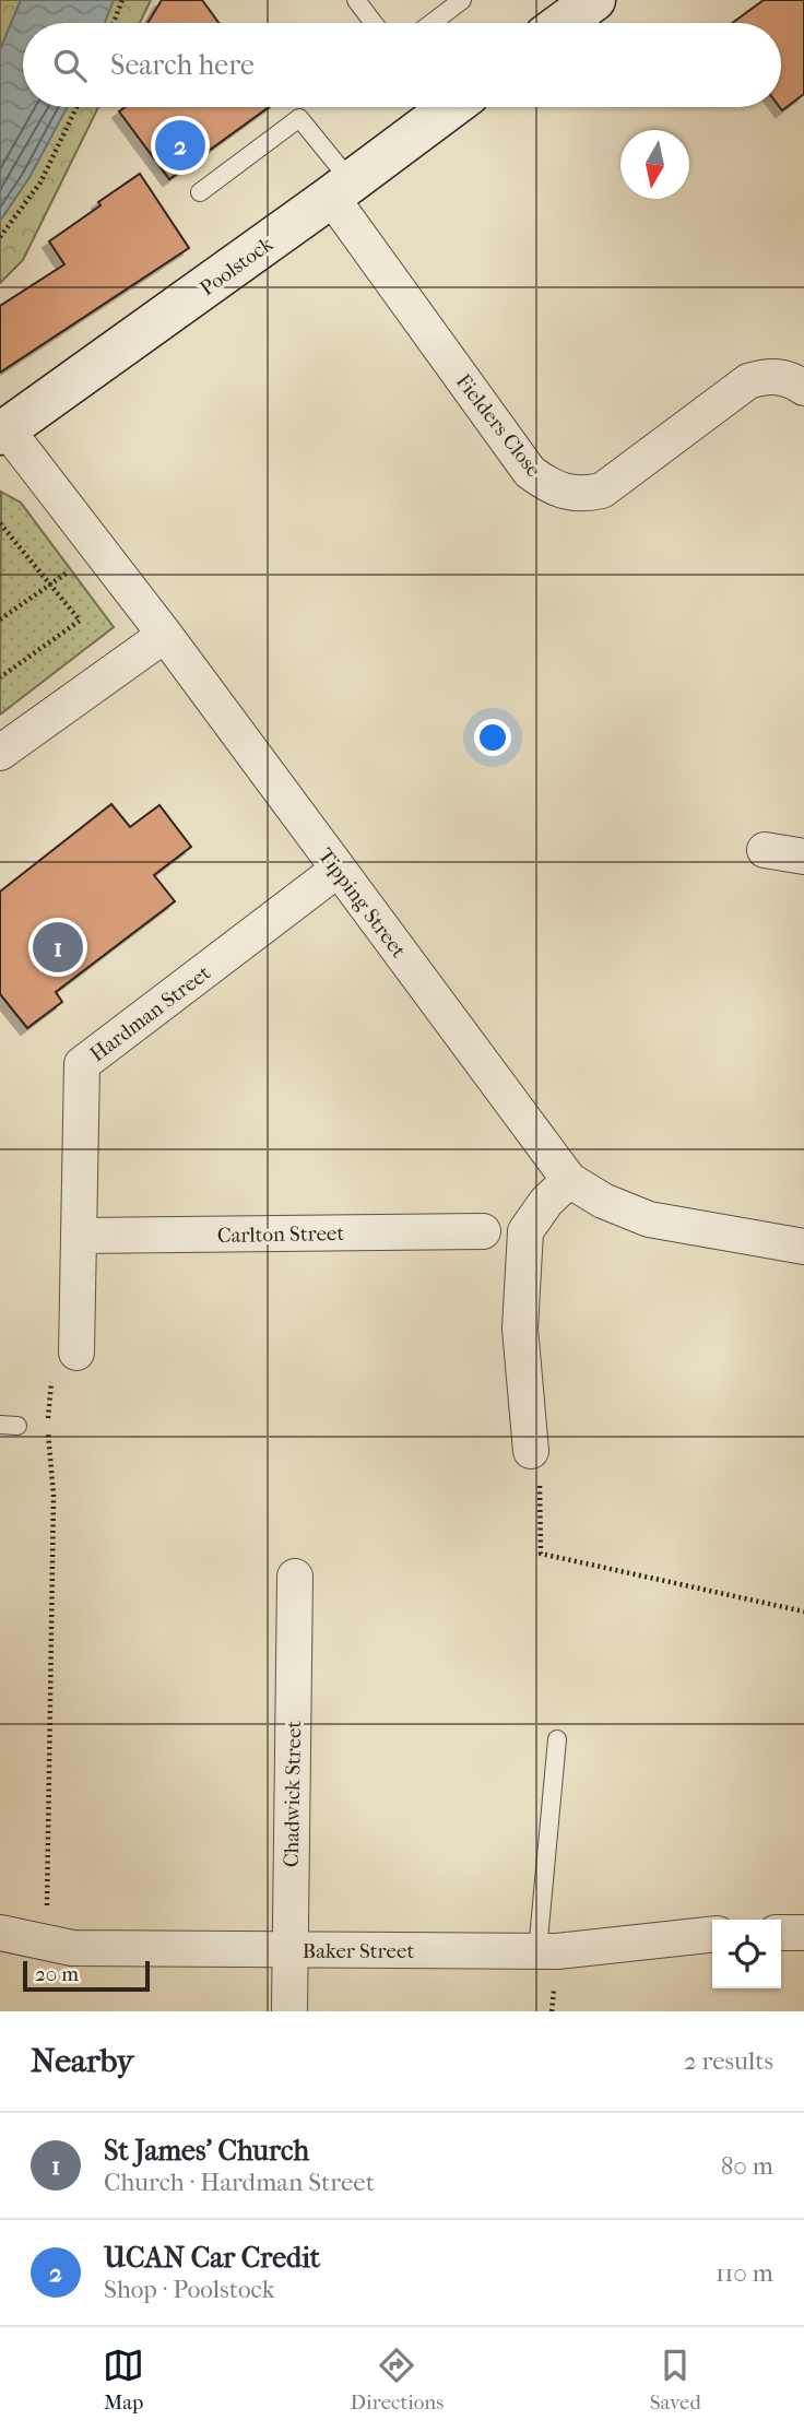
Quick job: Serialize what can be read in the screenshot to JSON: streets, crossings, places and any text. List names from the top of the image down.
{
  "streets": {
    "main road": ["Poolstock"],
    "street": [
      "Fielders Close",
      "Tipping Street",
      "Hardman Street",
      "Carlton Street",
      "Chadwick Street",
      "Baker Street"
    ]
  },
  "crossings": [
    ["Poolstock", "Fielders Close"],
    ["Poolstock", "Tipping Street"],
    ["Tipping Street", "Hardman Street"],
    ["Hardman Street", "Carlton Street"],
    ["Chadwick Street", "Baker Street"]
  ],
  "scale_bar": "20 m",
  "north": "bottom",
  "page": {
    "search": "Search here",
    "pins": ["2", "1"],
    "scale": "20 m",
    "heading": ["Nearby", "2 results"],
    "list": [
      {
        "mark": "1",
        "name": "St James' Church",
        "note": "Church · Hardman Street",
        "value": "80 m"
      },
      {
        "mark": "2",
        "name": "UCAN Car Credit",
        "note": "Shop · Poolstock",
        "value": "110 m"
      }
    ],
    "nav": ["Map", "Directions", "Saved"]
  }
}
